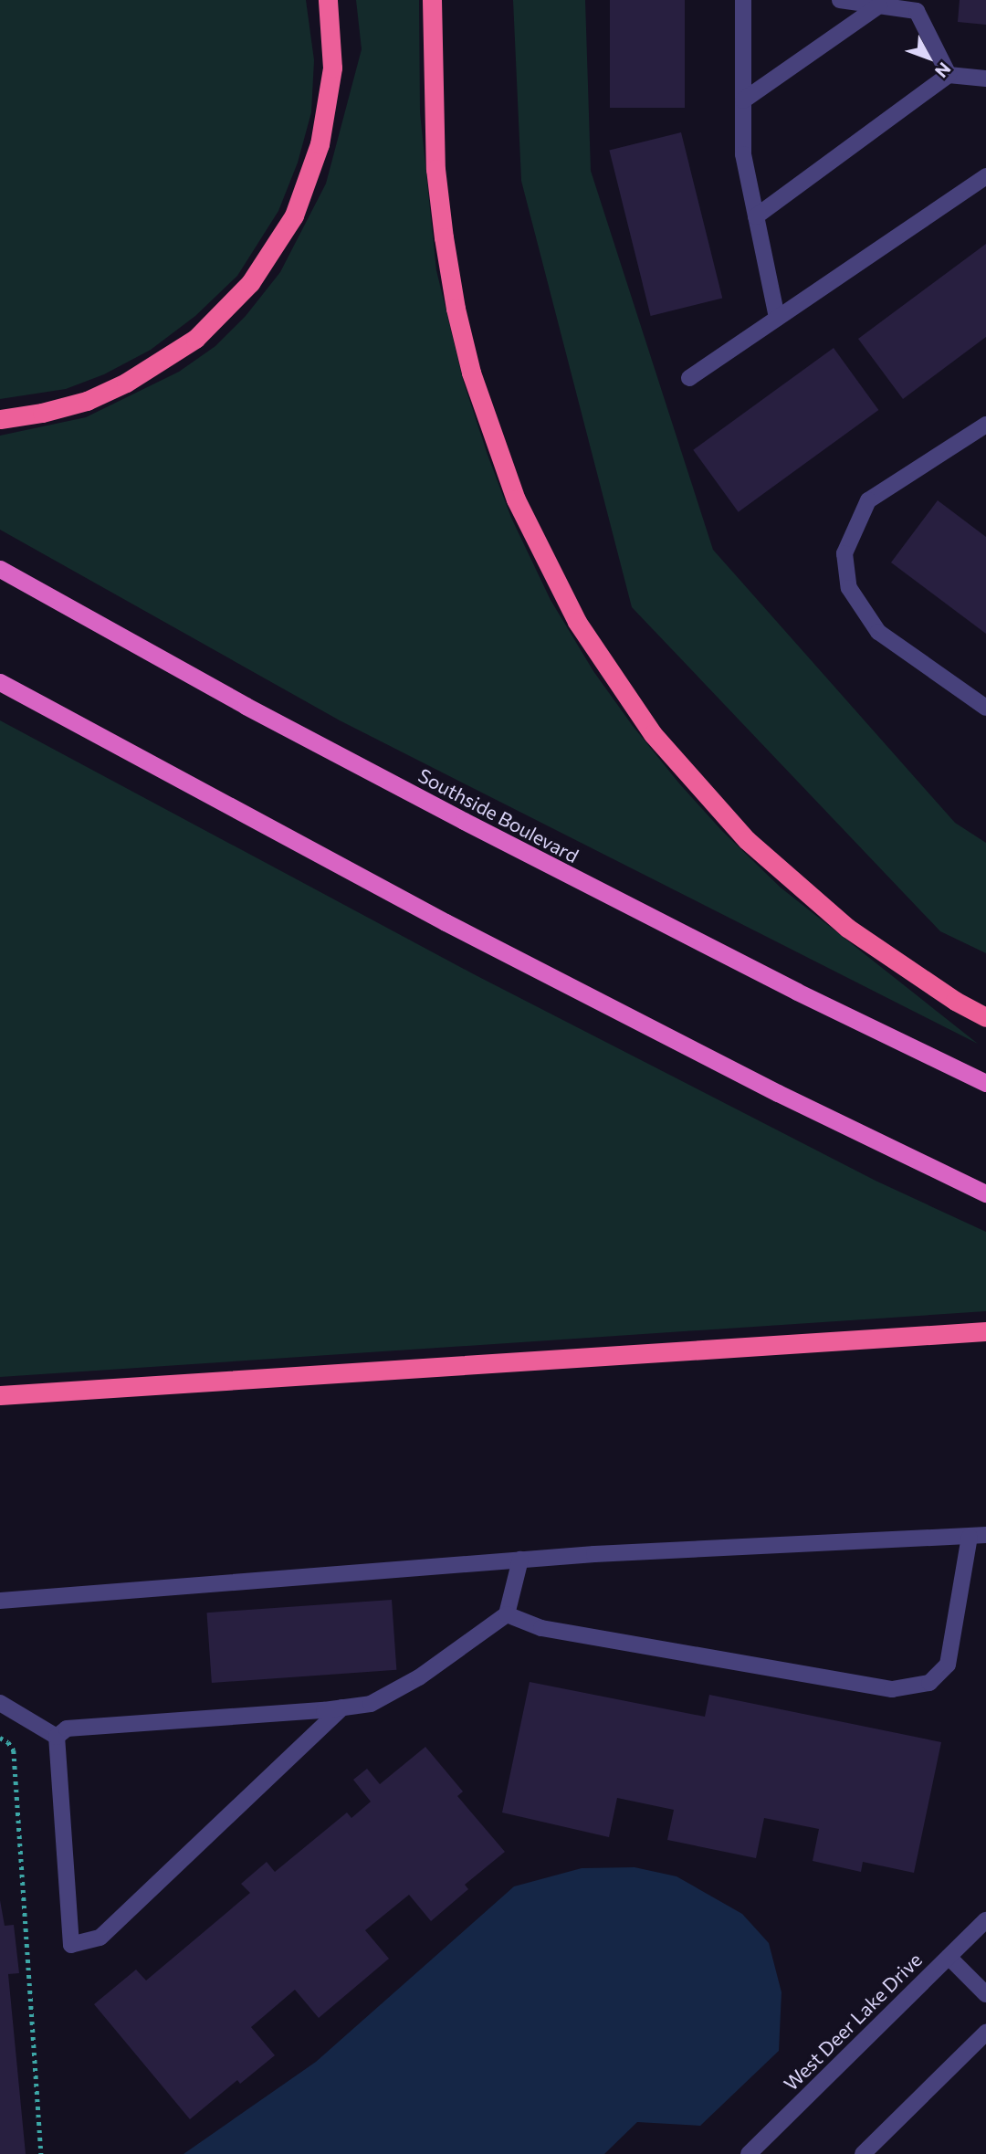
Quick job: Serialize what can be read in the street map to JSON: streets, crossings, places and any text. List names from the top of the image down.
{
  "streets": {
    "highway": ["Southside Boulevard"],
    "street": ["West Deer Lake Drive"]
  },
  "north": "bottom right"
}
